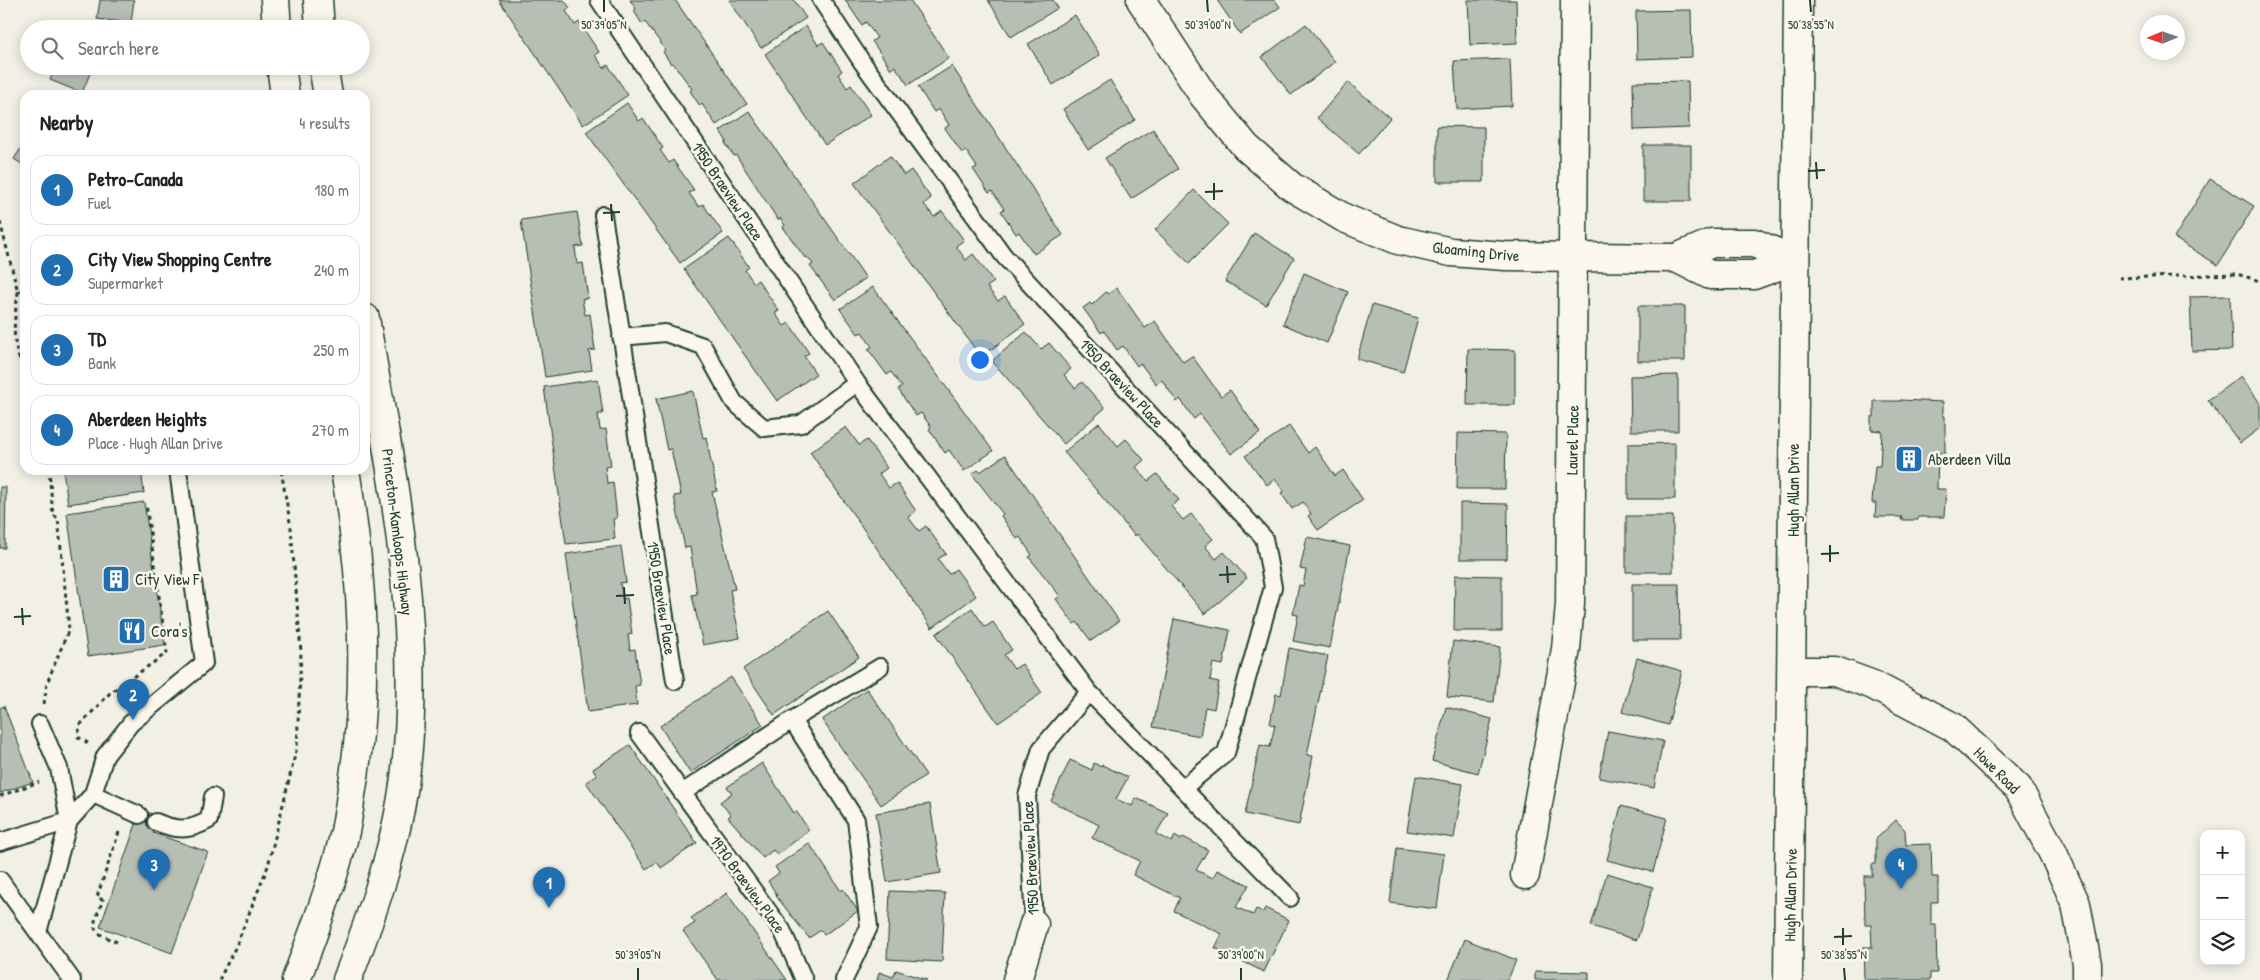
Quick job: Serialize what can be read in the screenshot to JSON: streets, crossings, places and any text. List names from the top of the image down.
{
  "streets": {
    "main road": [
      "Gloaming Drive",
      "Laurel Place",
      "Hugh Allan Drive",
      "Princeton-Kamloops Highway",
      "Howe Road"
    ],
    "lane": ["1950 Braeview Place", "1970 Braeview Place"]
  },
  "crossings": [
    ["Gloaming Drive", "Laurel Place"],
    ["Gloaming Drive", "Hugh Allan Drive"],
    ["Hugh Allan Drive", "Howe Road"]
  ],
  "places": {
    "building": ["Aberdeen Villa", "City View F"],
    "restaurant": ["Cora's"]
  },
  "north": "left",
  "page": {
    "search": "Search here",
    "heading": ["Nearby", "4 results"],
    "list": [
      {
        "mark": "1",
        "name": "Petro-Canada",
        "note": "Fuel",
        "value": "180 m"
      },
      {
        "mark": "2",
        "name": "City View Shopping Centre",
        "note": "Supermarket",
        "value": "240 m"
      },
      {
        "mark": "3",
        "name": "TD",
        "note": "Bank",
        "value": "250 m"
      },
      {
        "mark": "4",
        "name": "Aberdeen Heights",
        "note": "Place · Hugh Allan Drive",
        "value": "270 m"
      }
    ],
    "pins": [
      "2",
      "4",
      "3",
      "1"
    ],
    "map_buttons": ["+", "−"]
  },
  "coordinates": ["50°39'05\"N", "50°39'00\"N", "50°38'55\"N"]
}
